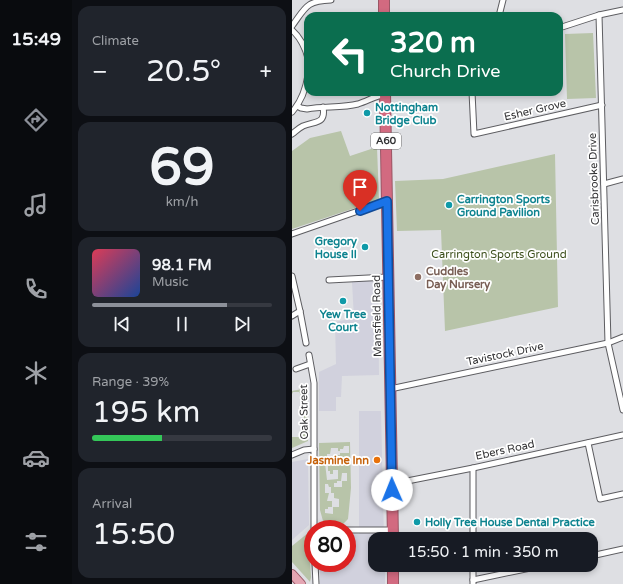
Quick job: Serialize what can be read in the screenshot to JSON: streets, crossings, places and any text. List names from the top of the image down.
{
  "streets": {
    "highway": ["A60", "Mansfield Road"],
    "street": [
      "Esher Grove",
      "Carisbrooke Drive",
      "Tavistock Drive",
      "Oak Street",
      "Ebers Road"
    ]
  },
  "crossings": [
    ["Esher Grove", "Carisbrooke Drive"],
    ["Carisbrooke Drive", "Tavistock Drive"],
    ["Mansfield Road", "Tavistock Drive"],
    ["Mansfield Road", "Ebers Road"]
  ],
  "parks": ["Carrington Sports Ground"],
  "places": [
    "Nottingham Bridge Club",
    "Carrington Sports Ground Pavilion",
    "Gregory House II",
    "Cuddles Day Nursery",
    "Yew Tree Court",
    "Jasmine Inn",
    "Holly Tree House Dental Practice"
  ],
  "page": {
    "tabs": "15:49",
    "tile": [
      "Climate",
      ["69", "km/h"],
      ["Range · 39%", "195 km"],
      ["Arrival", "15:50"]
    ],
    "turn": ["320 m", "Church Drive"],
    "heat": ["−", "20.5°", "+"],
    "song": ["98.1 FM", "Music"],
    "limit": "80",
    "trip": "15:50 · 1 min · 350 m"
  }
}
